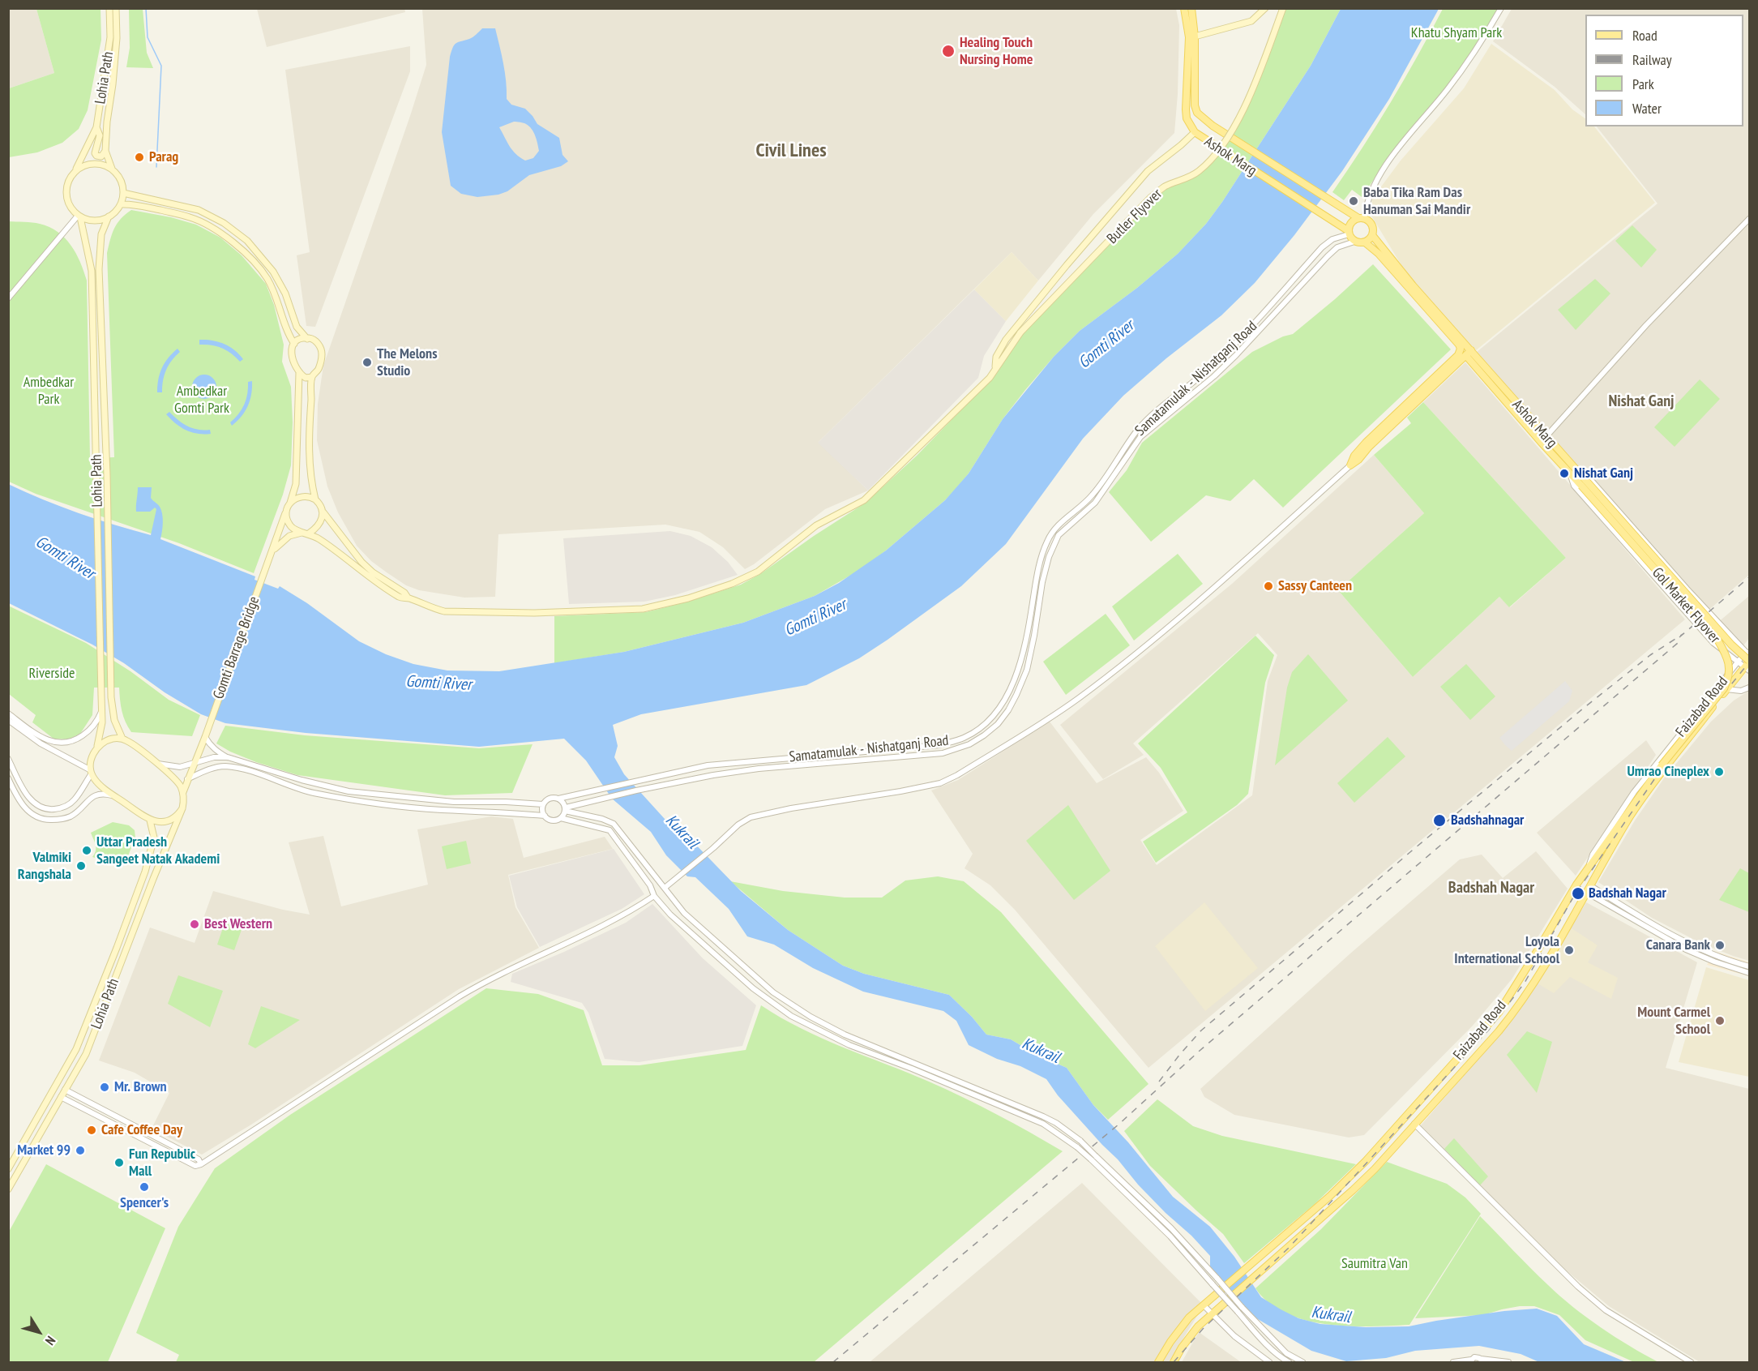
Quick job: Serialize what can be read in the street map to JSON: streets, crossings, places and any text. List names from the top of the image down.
{
  "streets": {
    "main road": [
      "Lohia Path",
      "Ashok Marg",
      "Butler Flyover",
      "Gol Market Flyover",
      "Gomti Barrage Bridge",
      "Faizabad Road"
    ],
    "street": ["Samatamulak - Nishatganj Road"]
  },
  "crossings": [
    ["Lohia Path", "Gomti Barrage Bridge"],
    ["Ashok Marg", "Samatamulak - Nishatganj Road"],
    ["Ashok Marg", "Gol Market Flyover"],
    ["Ashok Marg", "Faizabad Road"],
    ["Gol Market Flyover", "Faizabad Road"]
  ],
  "districts": ["Civil Lines", "Nishat Ganj", "Badshah Nagar"],
  "water": ["Gomti River", "Kukrail"],
  "parks": [
    "Khatu Shyam Park",
    "Ambedkar Park",
    "Ambedkar Gomti Park",
    "Riverside",
    "Saumitra Van"
  ],
  "places": [
    "Healing Touch Nursing Home",
    "Parag",
    "Baba Tika Ram Das Hanuman Sai Mandir",
    "The Melons Studio",
    "Nishat Ganj",
    "Sassy Canteen",
    "Umrao Cineplex",
    "Badshahnagar",
    "Uttar Pradesh Sangeet Natak Akademi",
    "Valmiki Rangshala",
    "Badshah Nagar",
    "Best Western",
    "Canara Bank",
    "Loyola International School",
    "Mount Carmel School",
    "Mr. Brown",
    "Cafe Coffee Day",
    "Market 99",
    "Fun Republic Mall",
    "Spencer's"
  ],
  "legend": [
    "Road",
    "Railway",
    "Park",
    "Water"
  ],
  "north": "bottom right"
}
